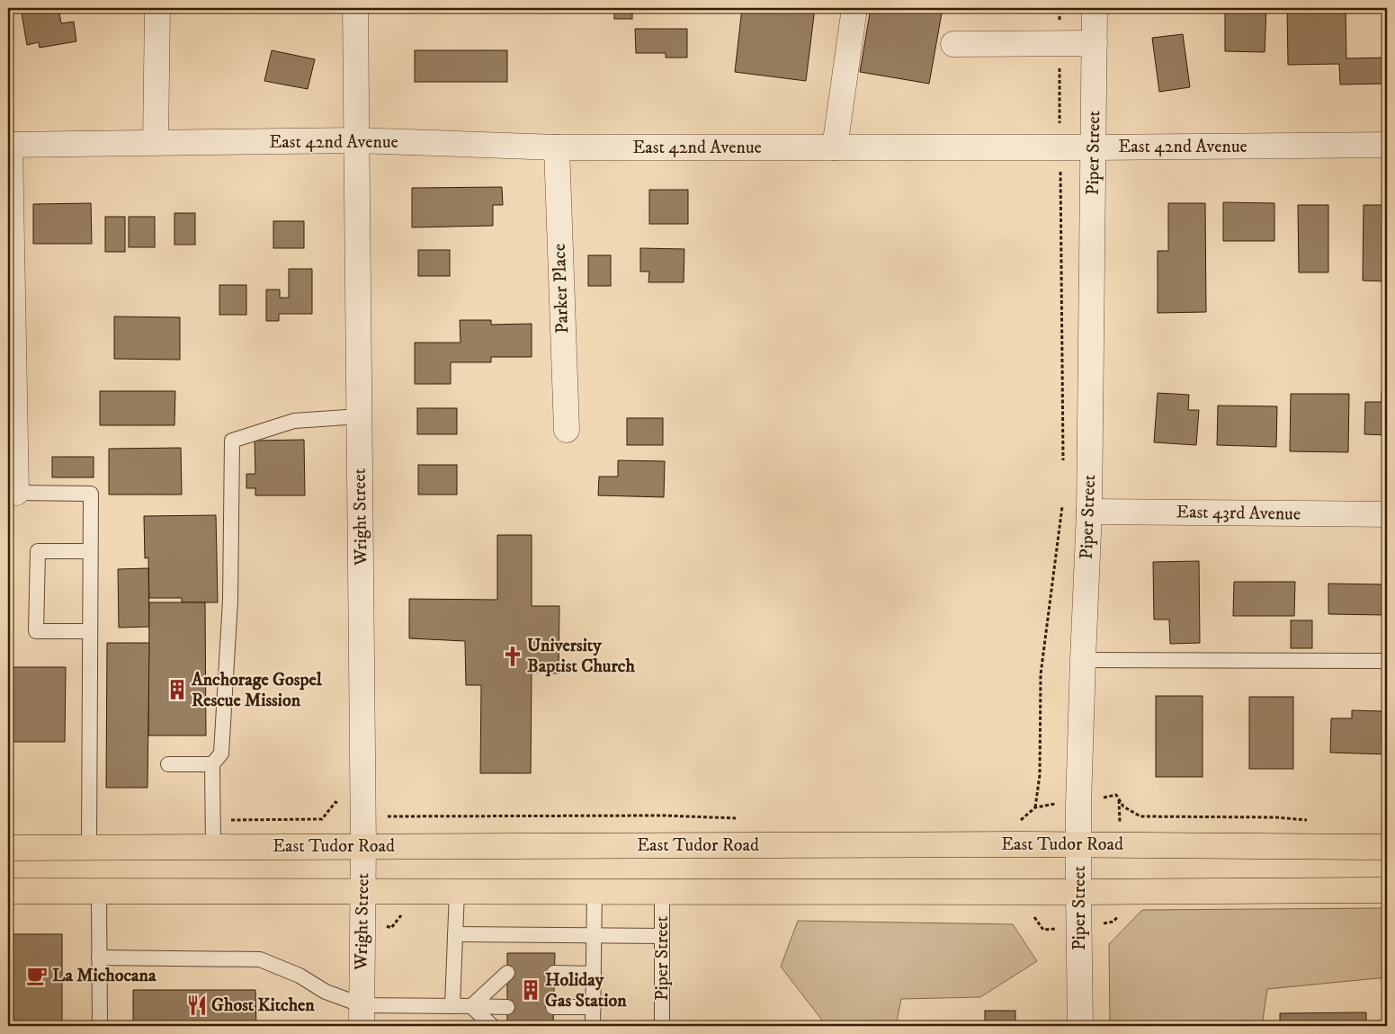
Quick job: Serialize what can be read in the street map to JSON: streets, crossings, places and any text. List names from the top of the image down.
{
  "streets": {
    "main road": ["East Tudor Road"],
    "street": [
      "East 42nd Avenue",
      "Piper Street",
      "Parker Place",
      "East 43rd Avenue",
      "Wright Street"
    ]
  },
  "crossings": [
    ["East 42nd Avenue", "Piper Street"],
    ["East 42nd Avenue", "Parker Place"],
    ["East 42nd Avenue", "Wright Street"],
    ["Piper Street", "East 43rd Avenue"],
    ["Piper Street", "East Tudor Road"],
    ["Wright Street", "East Tudor Road"]
  ],
  "places": {
    "church": ["University Baptist Church"],
    "building": ["Anchorage Gospel Rescue Mission", "Holiday Gas Station"],
    "cafe": ["La Michocana"],
    "restaurant": ["Ghost Kitchen"]
  }
}
